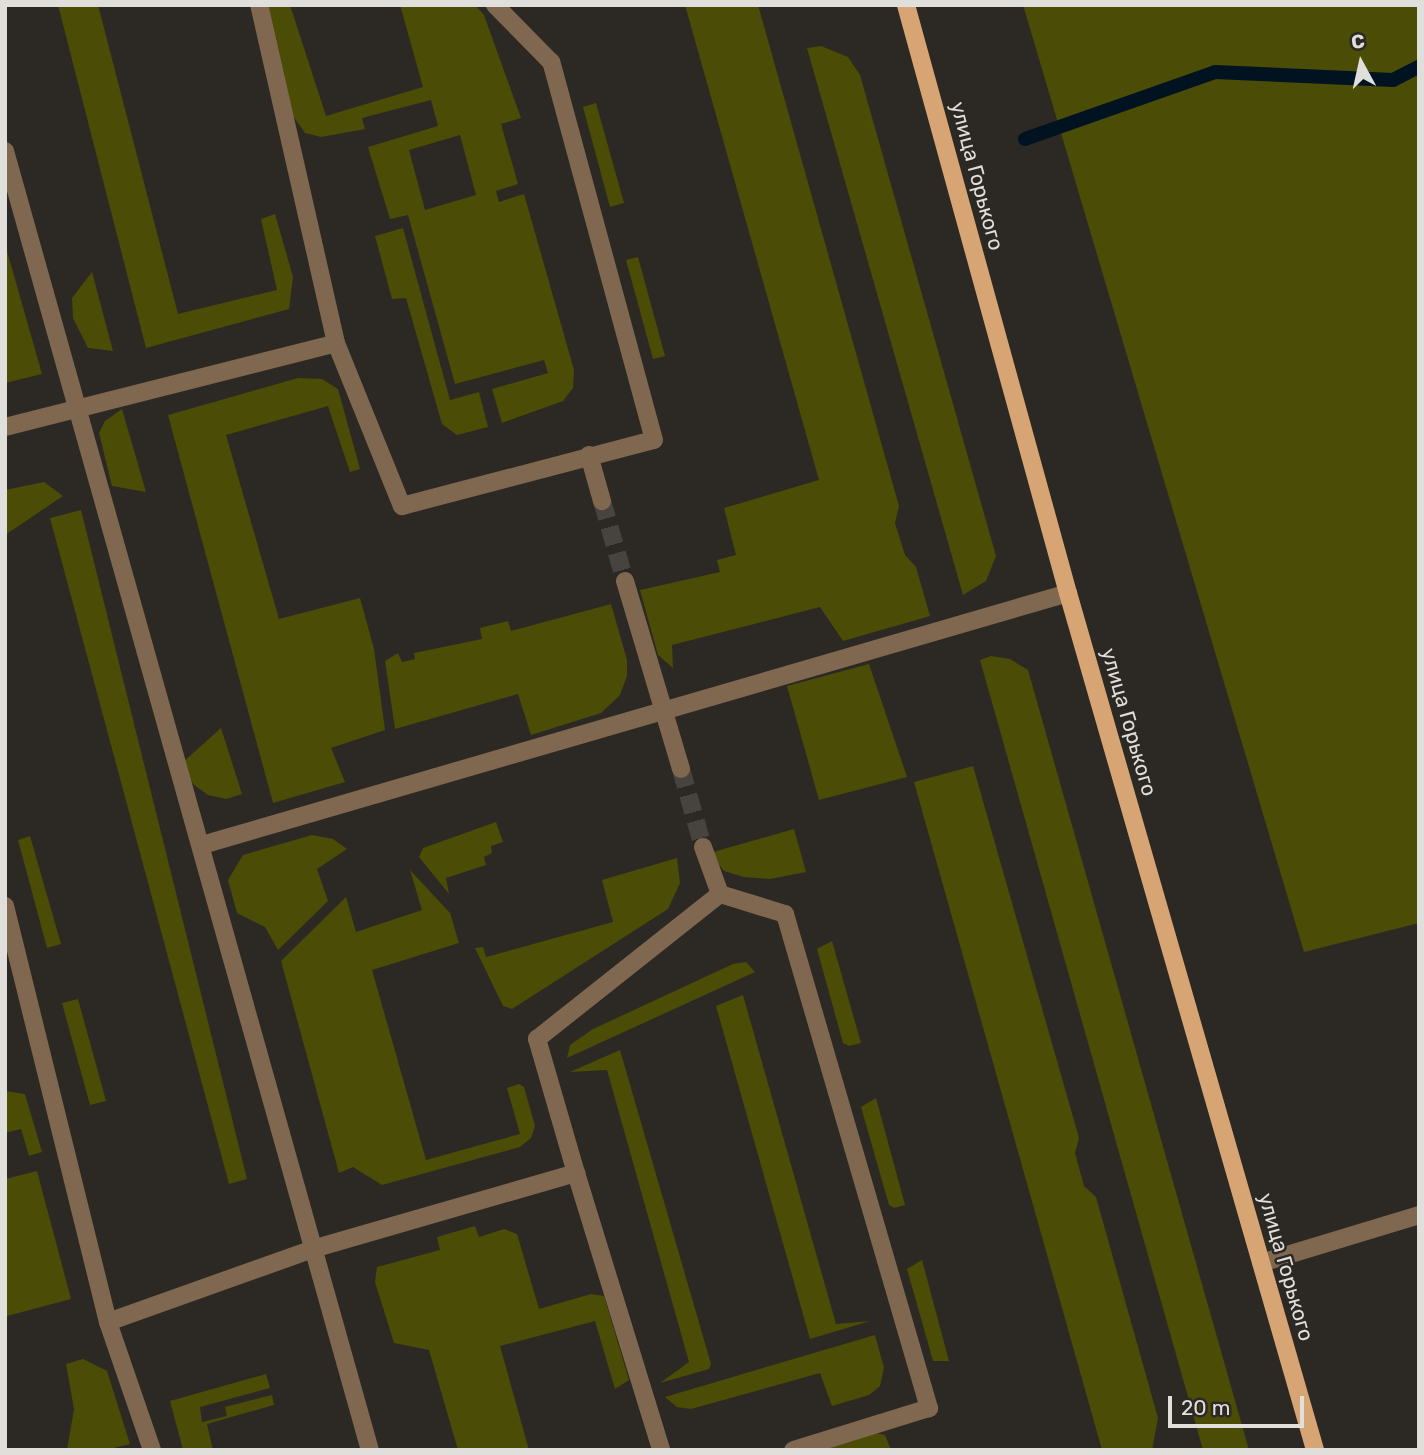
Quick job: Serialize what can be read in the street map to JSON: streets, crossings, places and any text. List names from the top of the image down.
{
  "streets": {
    "main road": ["улица Горького"]
  },
  "scale_bar": "20 m",
  "north": "top"
}
